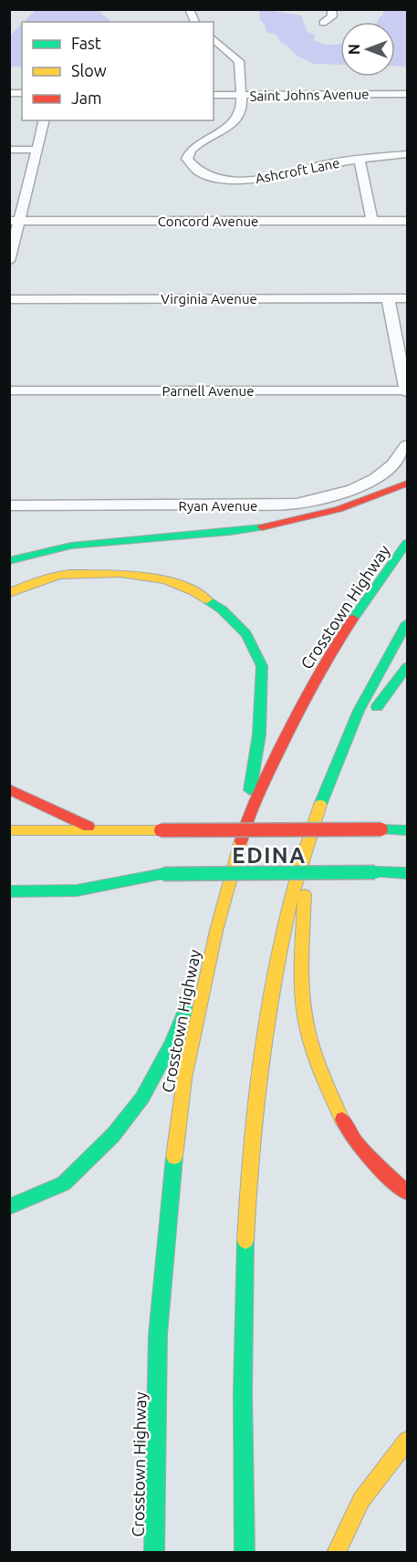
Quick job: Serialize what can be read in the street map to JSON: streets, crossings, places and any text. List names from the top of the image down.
{
  "streets": {
    "highway": ["Crosstown Highway"],
    "street": [
      "Saint Johns Avenue",
      "Ashcroft Lane",
      "Concord Avenue",
      "Virginia Avenue",
      "Parnell Avenue",
      "Ryan Avenue"
    ]
  },
  "crossings": [
    ["Saint Johns Avenue", "Ashcroft Lane"]
  ],
  "districts": ["EDINA"],
  "legend": ["Fast", "Slow", "Jam"],
  "north": "left"
}
